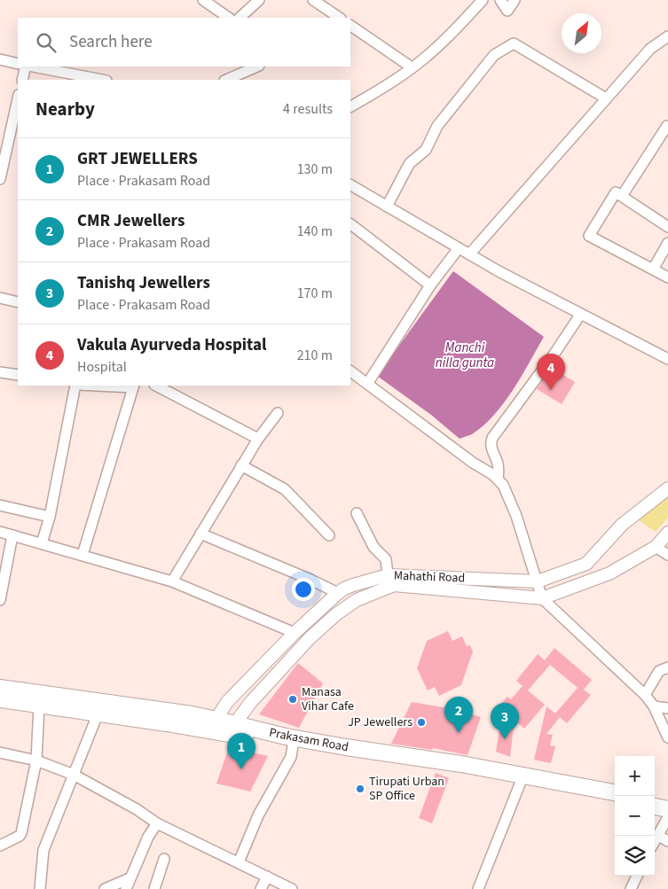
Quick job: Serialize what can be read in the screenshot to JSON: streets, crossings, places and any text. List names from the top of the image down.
{
  "streets": {
    "main road": ["Prakasam Road"],
    "street": ["Mahathi Road"]
  },
  "crossings": [
    ["Mahathi Road", "Prakasam Road"]
  ],
  "water": ["Manchi nilla gunta"],
  "places": ["Manasa Vihar Cafe", "JP Jewellers", "Tirupati Urban SP Office"],
  "north": "top right",
  "page": {
    "search": "Search here",
    "heading": ["Nearby", "4 results"],
    "list": [
      {
        "mark": "1",
        "name": "GRT JEWELLERS",
        "note": "Place · Prakasam Road",
        "value": "130 m"
      },
      {
        "mark": "2",
        "name": "CMR Jewellers",
        "note": "Place · Prakasam Road",
        "value": "140 m"
      },
      {
        "mark": "3",
        "name": "Tanishq Jewellers",
        "note": "Place · Prakasam Road",
        "value": "170 m"
      },
      {
        "mark": "4",
        "name": "Vakula Ayurveda Hospital",
        "note": "Hospital",
        "value": "210 m"
      }
    ],
    "pins": [
      "4",
      "2",
      "3",
      "1"
    ],
    "map_buttons": ["+", "−"]
  }
}
